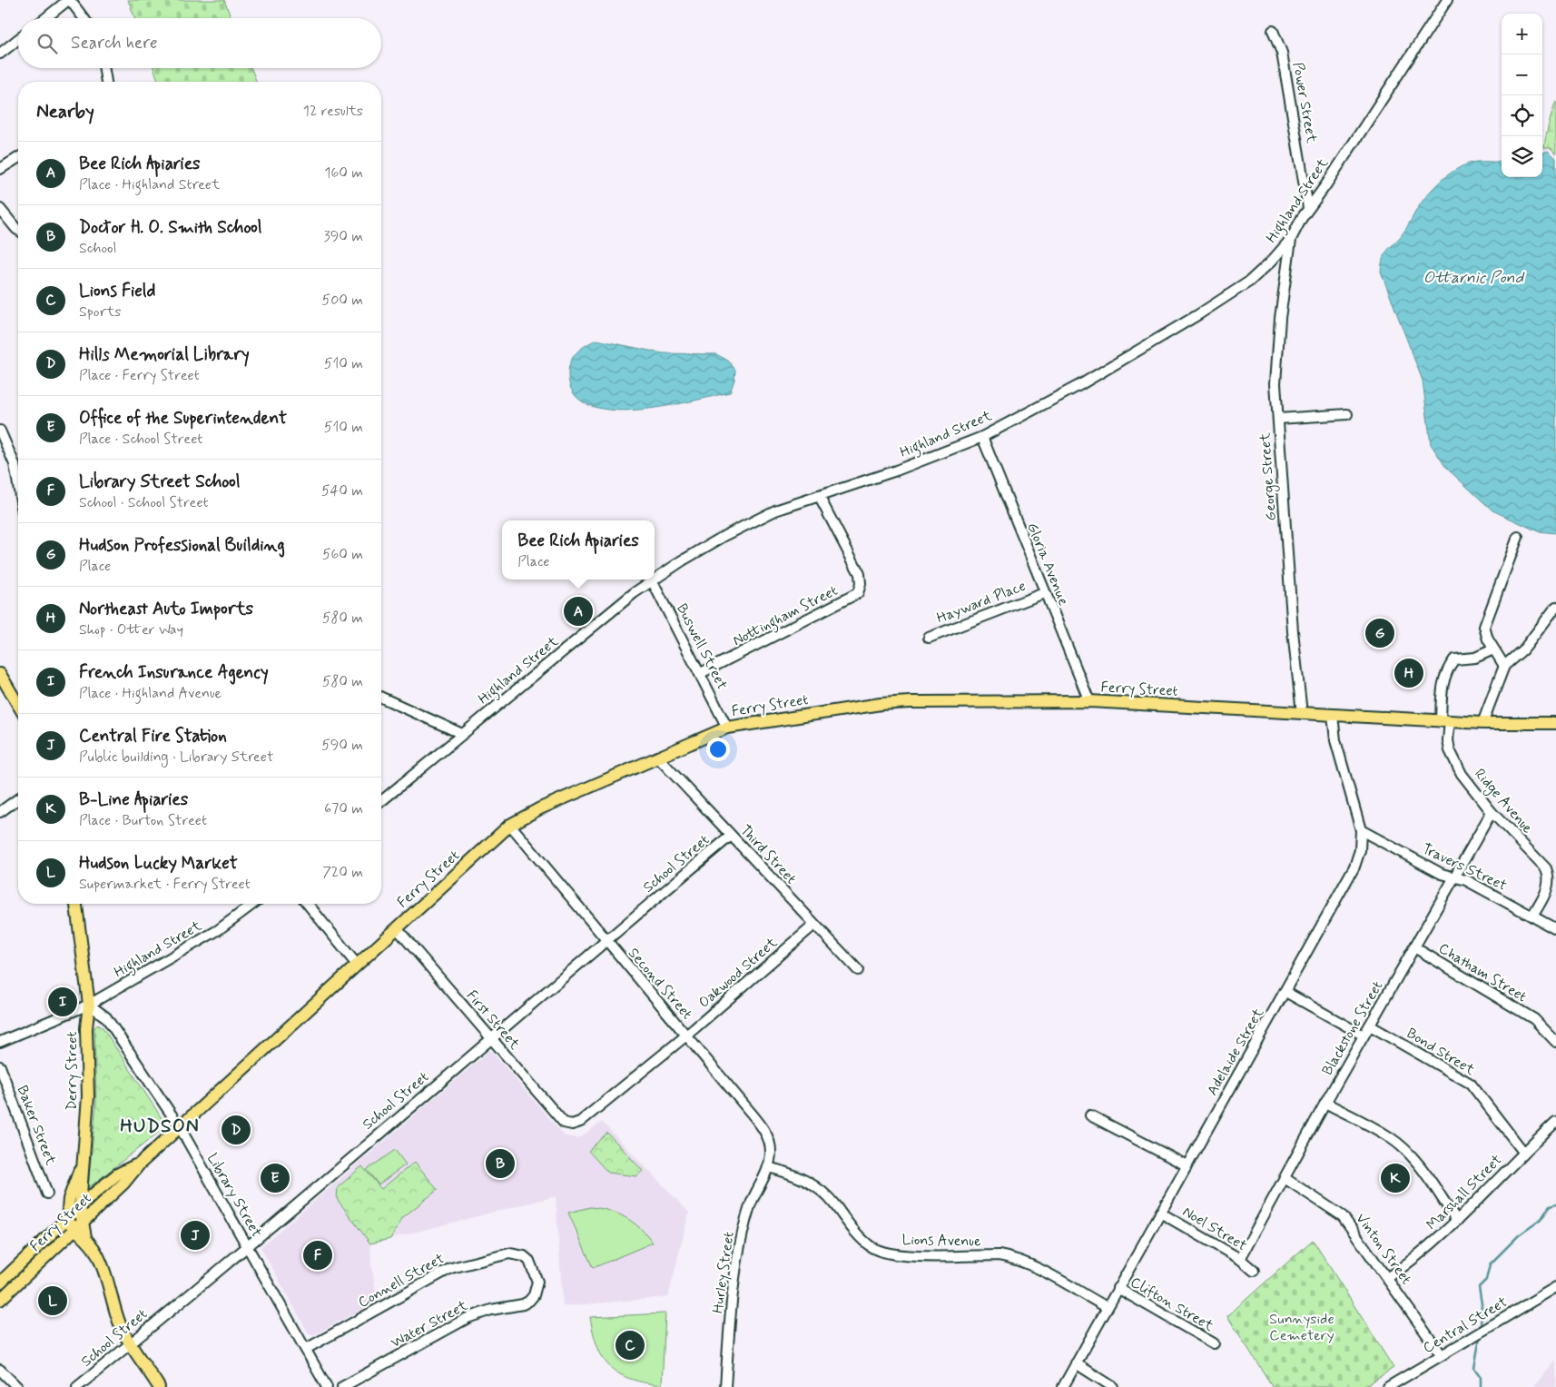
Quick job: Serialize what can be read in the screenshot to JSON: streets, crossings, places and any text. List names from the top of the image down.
{
  "streets": {
    "main road": ["Ferry Street", "Derry Street"],
    "street": [
      "Power Street",
      "Highland Street",
      "George Street",
      "Gloria Avenue",
      "Hayward Place",
      "Nottingham Street",
      "Buswell Street",
      "Ridge Avenue",
      "Third Street",
      "School Street",
      "Travers Street",
      "Oakwood Street",
      "Chatham Street",
      "Second Street",
      "First Street",
      "Blackstone Street",
      "Adelaide Street",
      "Bond Street",
      "Baker Street",
      "Marshall Street",
      "Library Street",
      "Noel Street",
      "Lions Avenue",
      "Vinton Street",
      "Hurley Street",
      "Connell Street",
      "Clifton Street",
      "Water Street",
      "Central Street"
    ]
  },
  "crossings": [
    ["Power Street", "Highland Street"],
    ["Highland Street", "George Street"],
    ["Highland Street", "Gloria Avenue"],
    ["Highland Street", "Nottingham Street"],
    ["Highland Street", "Buswell Street"],
    ["Highland Street", "Derry Street"],
    ["Highland Street", "Library Street"],
    ["George Street", "Ferry Street"],
    ["Gloria Avenue", "Hayward Place"],
    ["Gloria Avenue", "Ferry Street"],
    ["Nottingham Street", "Buswell Street"],
    ["Buswell Street", "Ferry Street"],
    ["Ferry Street", "Ridge Avenue"],
    ["Ferry Street", "Third Street"],
    ["Ferry Street", "Second Street"],
    ["Ferry Street", "First Street"],
    ["Ferry Street", "Adelaide Street"],
    ["Ferry Street", "Derry Street"],
    ["Ferry Street", "Library Street"],
    ["Ridge Avenue", "Travers Street"],
    ["Ridge Avenue", "Blackstone Street"],
    ["Third Street", "School Street"],
    ["Third Street", "Oakwood Street"],
    ["School Street", "Second Street"],
    ["School Street", "First Street"],
    ["School Street", "Library Street"],
    ["Travers Street", "Blackstone Street"],
    ["Travers Street", "Adelaide Street"],
    ["Oakwood Street", "Second Street"],
    ["Oakwood Street", "First Street"],
    ["Chatham Street", "Blackstone Street"],
    ["Second Street", "Lions Avenue"],
    ["Second Street", "Hurley Street"],
    ["Blackstone Street", "Bond Street"],
    ["Blackstone Street", "Noel Street"],
    ["Blackstone Street", "Vinton Street"],
    ["Adelaide Street", "Noel Street"],
    ["Adelaide Street", "Lions Avenue"],
    ["Adelaide Street", "Clifton Street"],
    ["Bond Street", "Marshall Street"],
    ["Derry Street", "Library Street"],
    ["Marshall Street", "Vinton Street"],
    ["Library Street", "Connell Street"],
    ["Lions Avenue", "Hurley Street"],
    ["Vinton Street", "Central Street"],
    ["Connell Street", "Water Street"]
  ],
  "districts": ["HUDSON"],
  "water": ["Ottarnic Pond"],
  "parks": ["Sunnyside Cemetery"],
  "page": {
    "map_buttons": ["+", "−"],
    "search": "Search here",
    "heading": ["Nearby", "12 results"],
    "list": [
      {
        "mark": "A",
        "name": "Bee Rich Apiaries",
        "note": "Place · Highland Street",
        "value": "160 m"
      },
      {
        "mark": "B",
        "name": "Doctor H. O. Smith School",
        "note": "School",
        "value": "390 m"
      },
      {
        "mark": "C",
        "name": "Lions Field",
        "note": "Sports",
        "value": "500 m"
      },
      {
        "mark": "D",
        "name": "Hills Memorial Library",
        "note": "Place · Ferry Street",
        "value": "510 m"
      },
      {
        "mark": "E",
        "name": "Office of the Superintendent",
        "note": "Place · School Street",
        "value": "510 m"
      },
      {
        "mark": "F",
        "name": "Library Street School",
        "note": "School · School Street",
        "value": "540 m"
      },
      {
        "mark": "G",
        "name": "Hudson Professional Building",
        "note": "Place",
        "value": "560 m"
      },
      {
        "mark": "H",
        "name": "Northeast Auto Imports",
        "note": "Shop · Otter Way",
        "value": "580 m"
      },
      {
        "mark": "I",
        "name": "French Insurance Agency",
        "note": "Place · Highland Avenue",
        "value": "580 m"
      },
      {
        "mark": "J",
        "name": "Central Fire Station",
        "note": "Public building · Library Street",
        "value": "590 m"
      },
      {
        "mark": "K",
        "name": "B-Line Apiaries",
        "note": "Place · Burton Street",
        "value": "670 m"
      },
      {
        "mark": "L",
        "name": "Hudson Lucky Market",
        "note": "Supermarket · Ferry Street",
        "value": "720 m"
      }
    ],
    "popup": ["Bee Rich Apiaries", "Place"],
    "pins": [
      "A",
      "G",
      "H",
      "I",
      "D",
      "B",
      "E",
      "K",
      "J",
      "F",
      "L",
      "C"
    ]
  }
}
